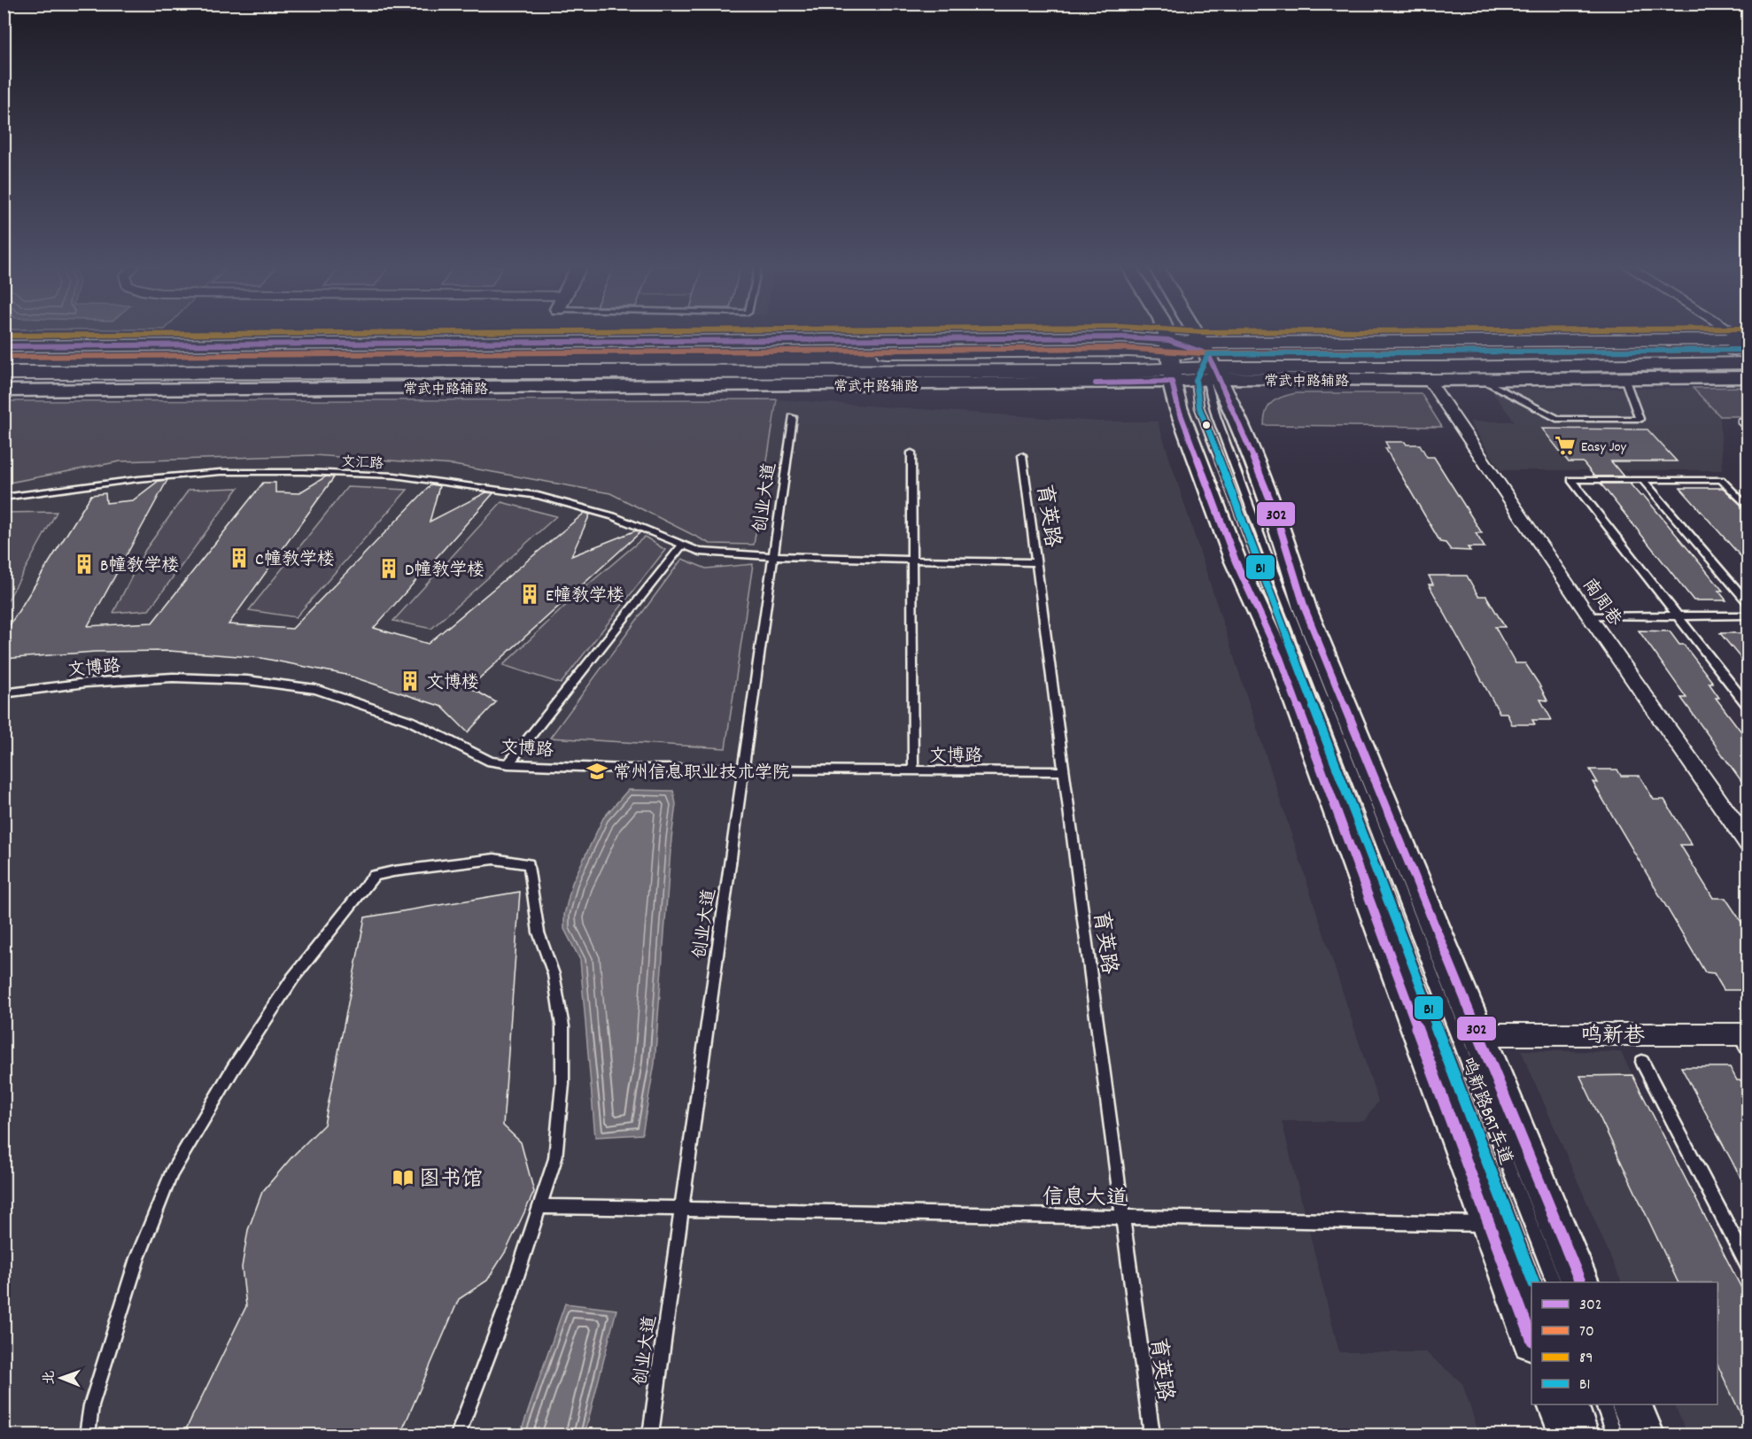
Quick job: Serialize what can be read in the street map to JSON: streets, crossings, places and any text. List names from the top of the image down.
{
  "streets": {
    "street": ["常武中路辅路", "南周巷", "鸣新巷"],
    "lane": [
      "文汇路",
      "创业大道",
      "育英路",
      "文博路",
      "鸣新路BRT车道",
      "信息大道"
    ]
  },
  "crossings": [
    ["文汇路", "创业大道"],
    ["文汇路", "育英路"],
    ["创业大道", "文博路"],
    ["创业大道", "信息大道"],
    ["育英路", "文博路"],
    ["育英路", "信息大道"]
  ],
  "places": {
    "supermarket": ["Easy Joy"],
    "building": [
      "C幢教学楼",
      "B幢教学楼",
      "D幢教学楼",
      "E幢教学楼",
      "文博楼"
    ],
    "school or university": ["常州信息职业技术学院"],
    "library": ["图书馆"]
  },
  "lines": [
    "transit line 89",
    "transit line 302",
    "transit line 70",
    "transit line B1"
  ],
  "legend": [
    "302",
    "70",
    "89",
    "B1"
  ],
  "north": "left"
}
